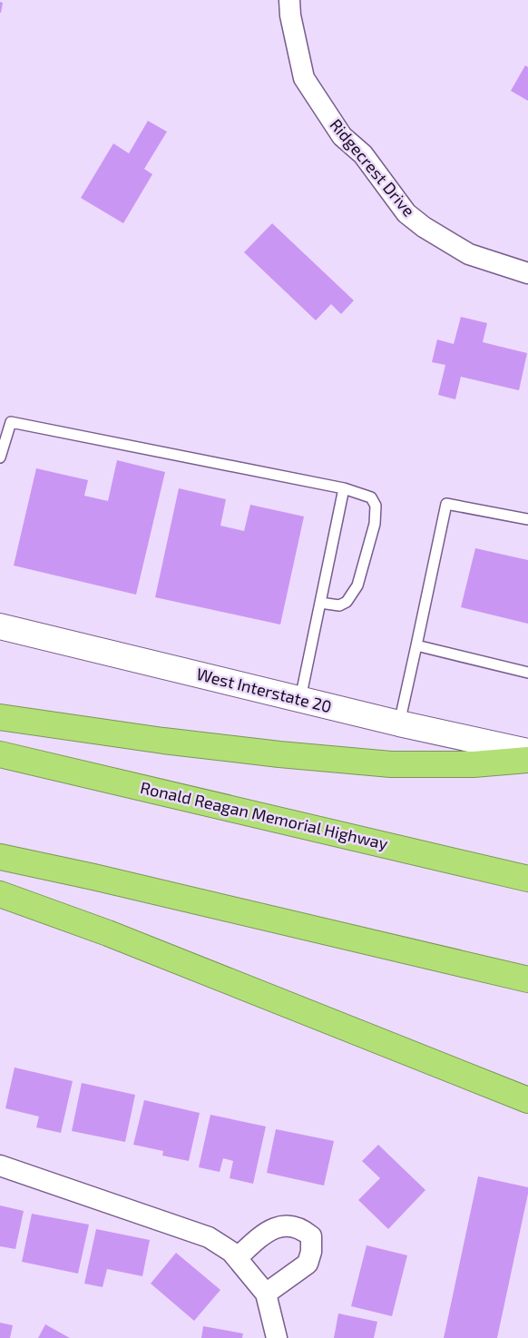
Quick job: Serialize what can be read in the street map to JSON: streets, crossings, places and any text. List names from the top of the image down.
{
  "streets": {
    "highway": ["Ronald Reagan Memorial Highway"],
    "main road": ["West Interstate 20"],
    "street": ["Ridgecrest Drive"]
  }
}
